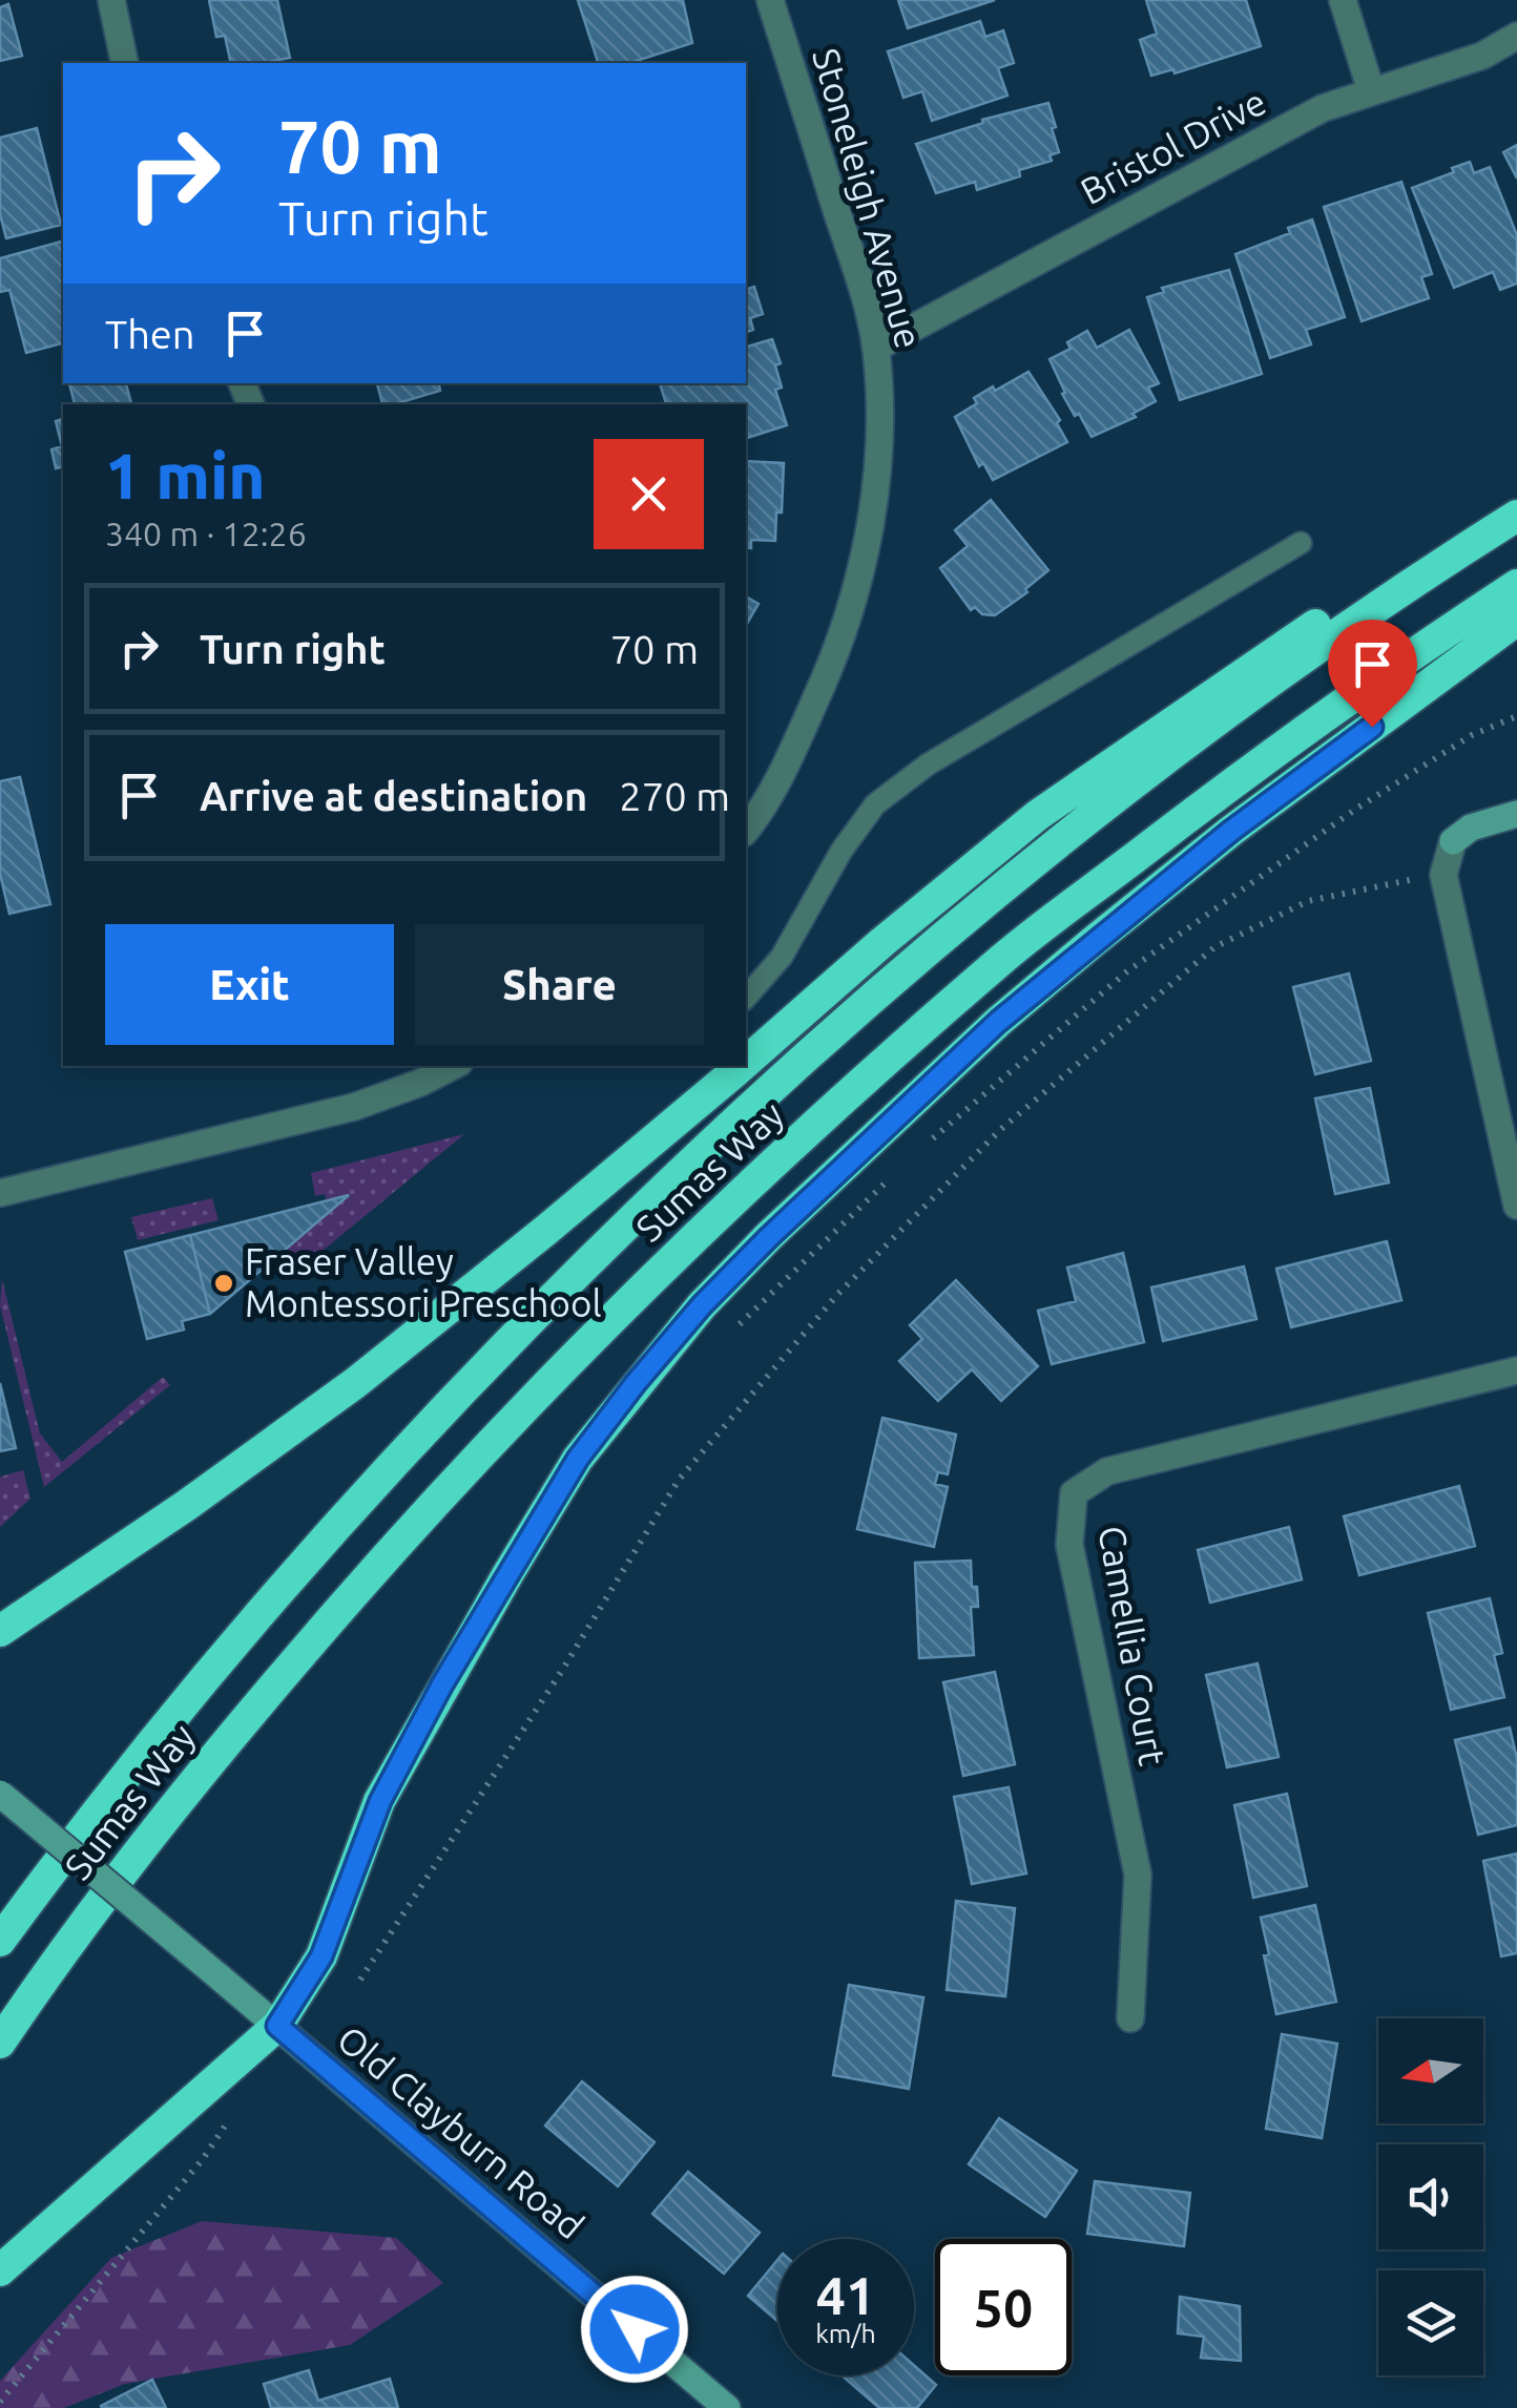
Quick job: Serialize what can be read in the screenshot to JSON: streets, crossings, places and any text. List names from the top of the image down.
{
  "streets": {
    "highway": ["Sumas Way"],
    "main road": ["Old Clayburn Road"],
    "street": ["Bristol Drive", "Stoneleigh Avenue", "Camellia Court"]
  },
  "crossings": [
    ["Bristol Drive", "Stoneleigh Avenue"]
  ],
  "places": ["Fraser Valley Montessori Preschool"],
  "north": "left",
  "page": {
    "turn": ["70 m", "Turn right"],
    "then": "Then",
    "heading": ["1 min", "340 m · 12:26"],
    "list": [
      {
        "name": "Turn right",
        "value": "70 m"
      },
      {
        "name": "Arrive at destination",
        "value": "270 m"
      }
    ],
    "buttons": ["Exit", "Share"],
    "speed": "41 km/h",
    "limit": "50"
  }
}
